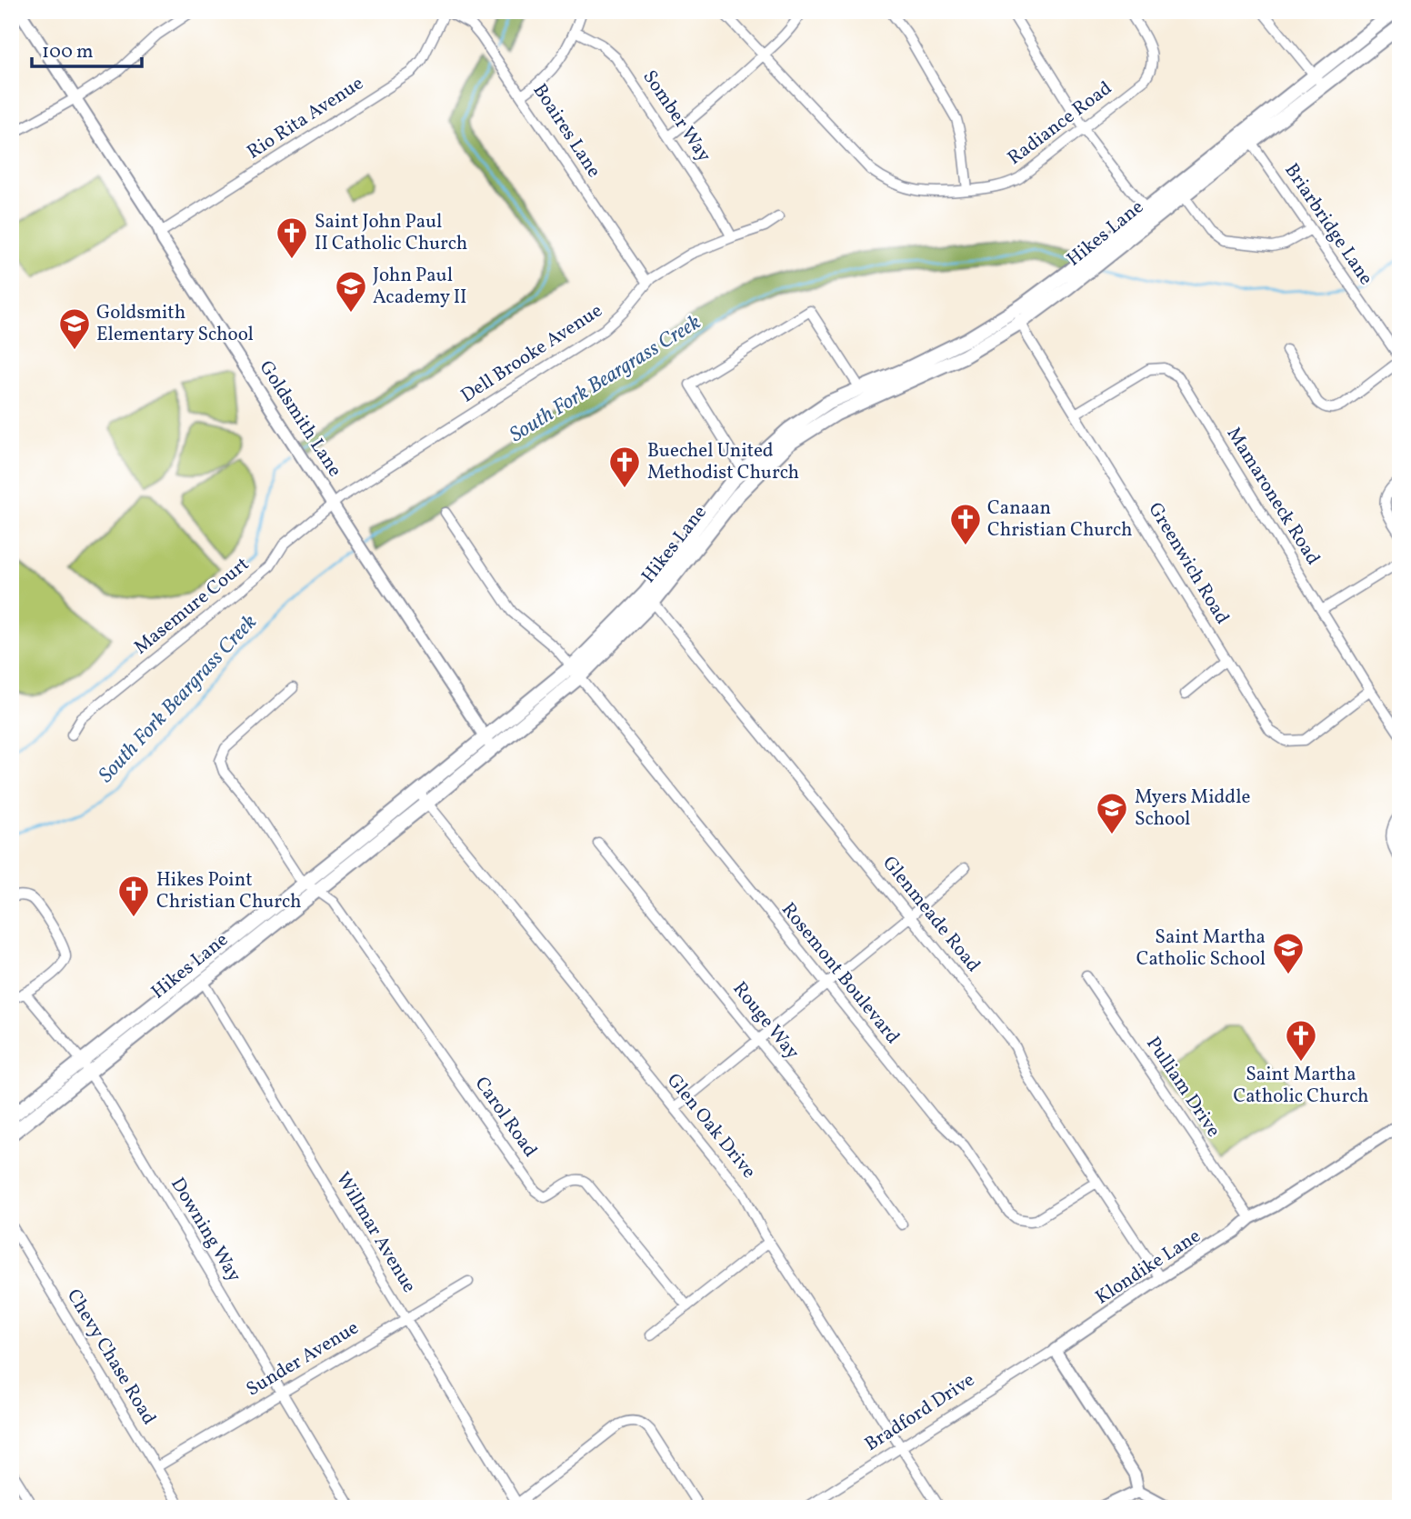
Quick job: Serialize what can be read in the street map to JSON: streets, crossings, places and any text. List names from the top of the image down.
{
  "streets": {
    "main road": ["Hikes Lane"],
    "street": [
      "Somber Way",
      "Rio Rita Avenue",
      "Radiance Road",
      "Boaires Lane",
      "Briarbridge Lane",
      "Dell Brooke Avenue",
      "Goldsmith Lane",
      "Mamaroneck Road",
      "Greenwich Road",
      "Masemure Court",
      "Glenmeade Road",
      "Rosemont Boulevard",
      "Rouge Way",
      "Pulliam Drive",
      "Carol Road",
      "Glen Oak Drive",
      "Downing Way",
      "Willmar Avenue",
      "Klondike Lane",
      "Chevy Chase Road",
      "Sunder Avenue",
      "Bradford Drive"
    ]
  },
  "crossings": [
    ["Somber Way", "Dell Brooke Avenue"],
    ["Rio Rita Avenue", "Boaires Lane"],
    ["Rio Rita Avenue", "Goldsmith Lane"],
    ["Boaires Lane", "Dell Brooke Avenue"],
    ["Briarbridge Lane", "Hikes Lane"],
    ["Hikes Lane", "Goldsmith Lane"],
    ["Hikes Lane", "Greenwich Road"],
    ["Hikes Lane", "Glenmeade Road"],
    ["Hikes Lane", "Rosemont Boulevard"],
    ["Hikes Lane", "Carol Road"],
    ["Hikes Lane", "Glen Oak Drive"],
    ["Hikes Lane", "Downing Way"],
    ["Hikes Lane", "Willmar Avenue"],
    ["Dell Brooke Avenue", "Goldsmith Lane"],
    ["Dell Brooke Avenue", "Masemure Court"],
    ["Goldsmith Lane", "Masemure Court"],
    ["Mamaroneck Road", "Greenwich Road"],
    ["Glenmeade Road", "Rosemont Boulevard"],
    ["Glenmeade Road", "Klondike Lane"],
    ["Pulliam Drive", "Klondike Lane"],
    ["Glen Oak Drive", "Bradford Drive"],
    ["Downing Way", "Sunder Avenue"],
    ["Willmar Avenue", "Sunder Avenue"],
    ["Klondike Lane", "Bradford Drive"],
    ["Chevy Chase Road", "Sunder Avenue"]
  ],
  "water": ["South Fork Beargrass Creek"],
  "places": {
    "church": [
      "Saint John Paul II Catholic Church",
      "Buechel United Methodist Church",
      "Canaan Christian Church",
      "Hikes Point Christian Church",
      "Saint Martha Catholic Church"
    ],
    "school or university": [
      "John Paul Academy II",
      "Goldsmith Elementary School",
      "Myers Middle School",
      "Saint Martha Catholic School"
    ]
  },
  "scale_bar": "100 m"
}
